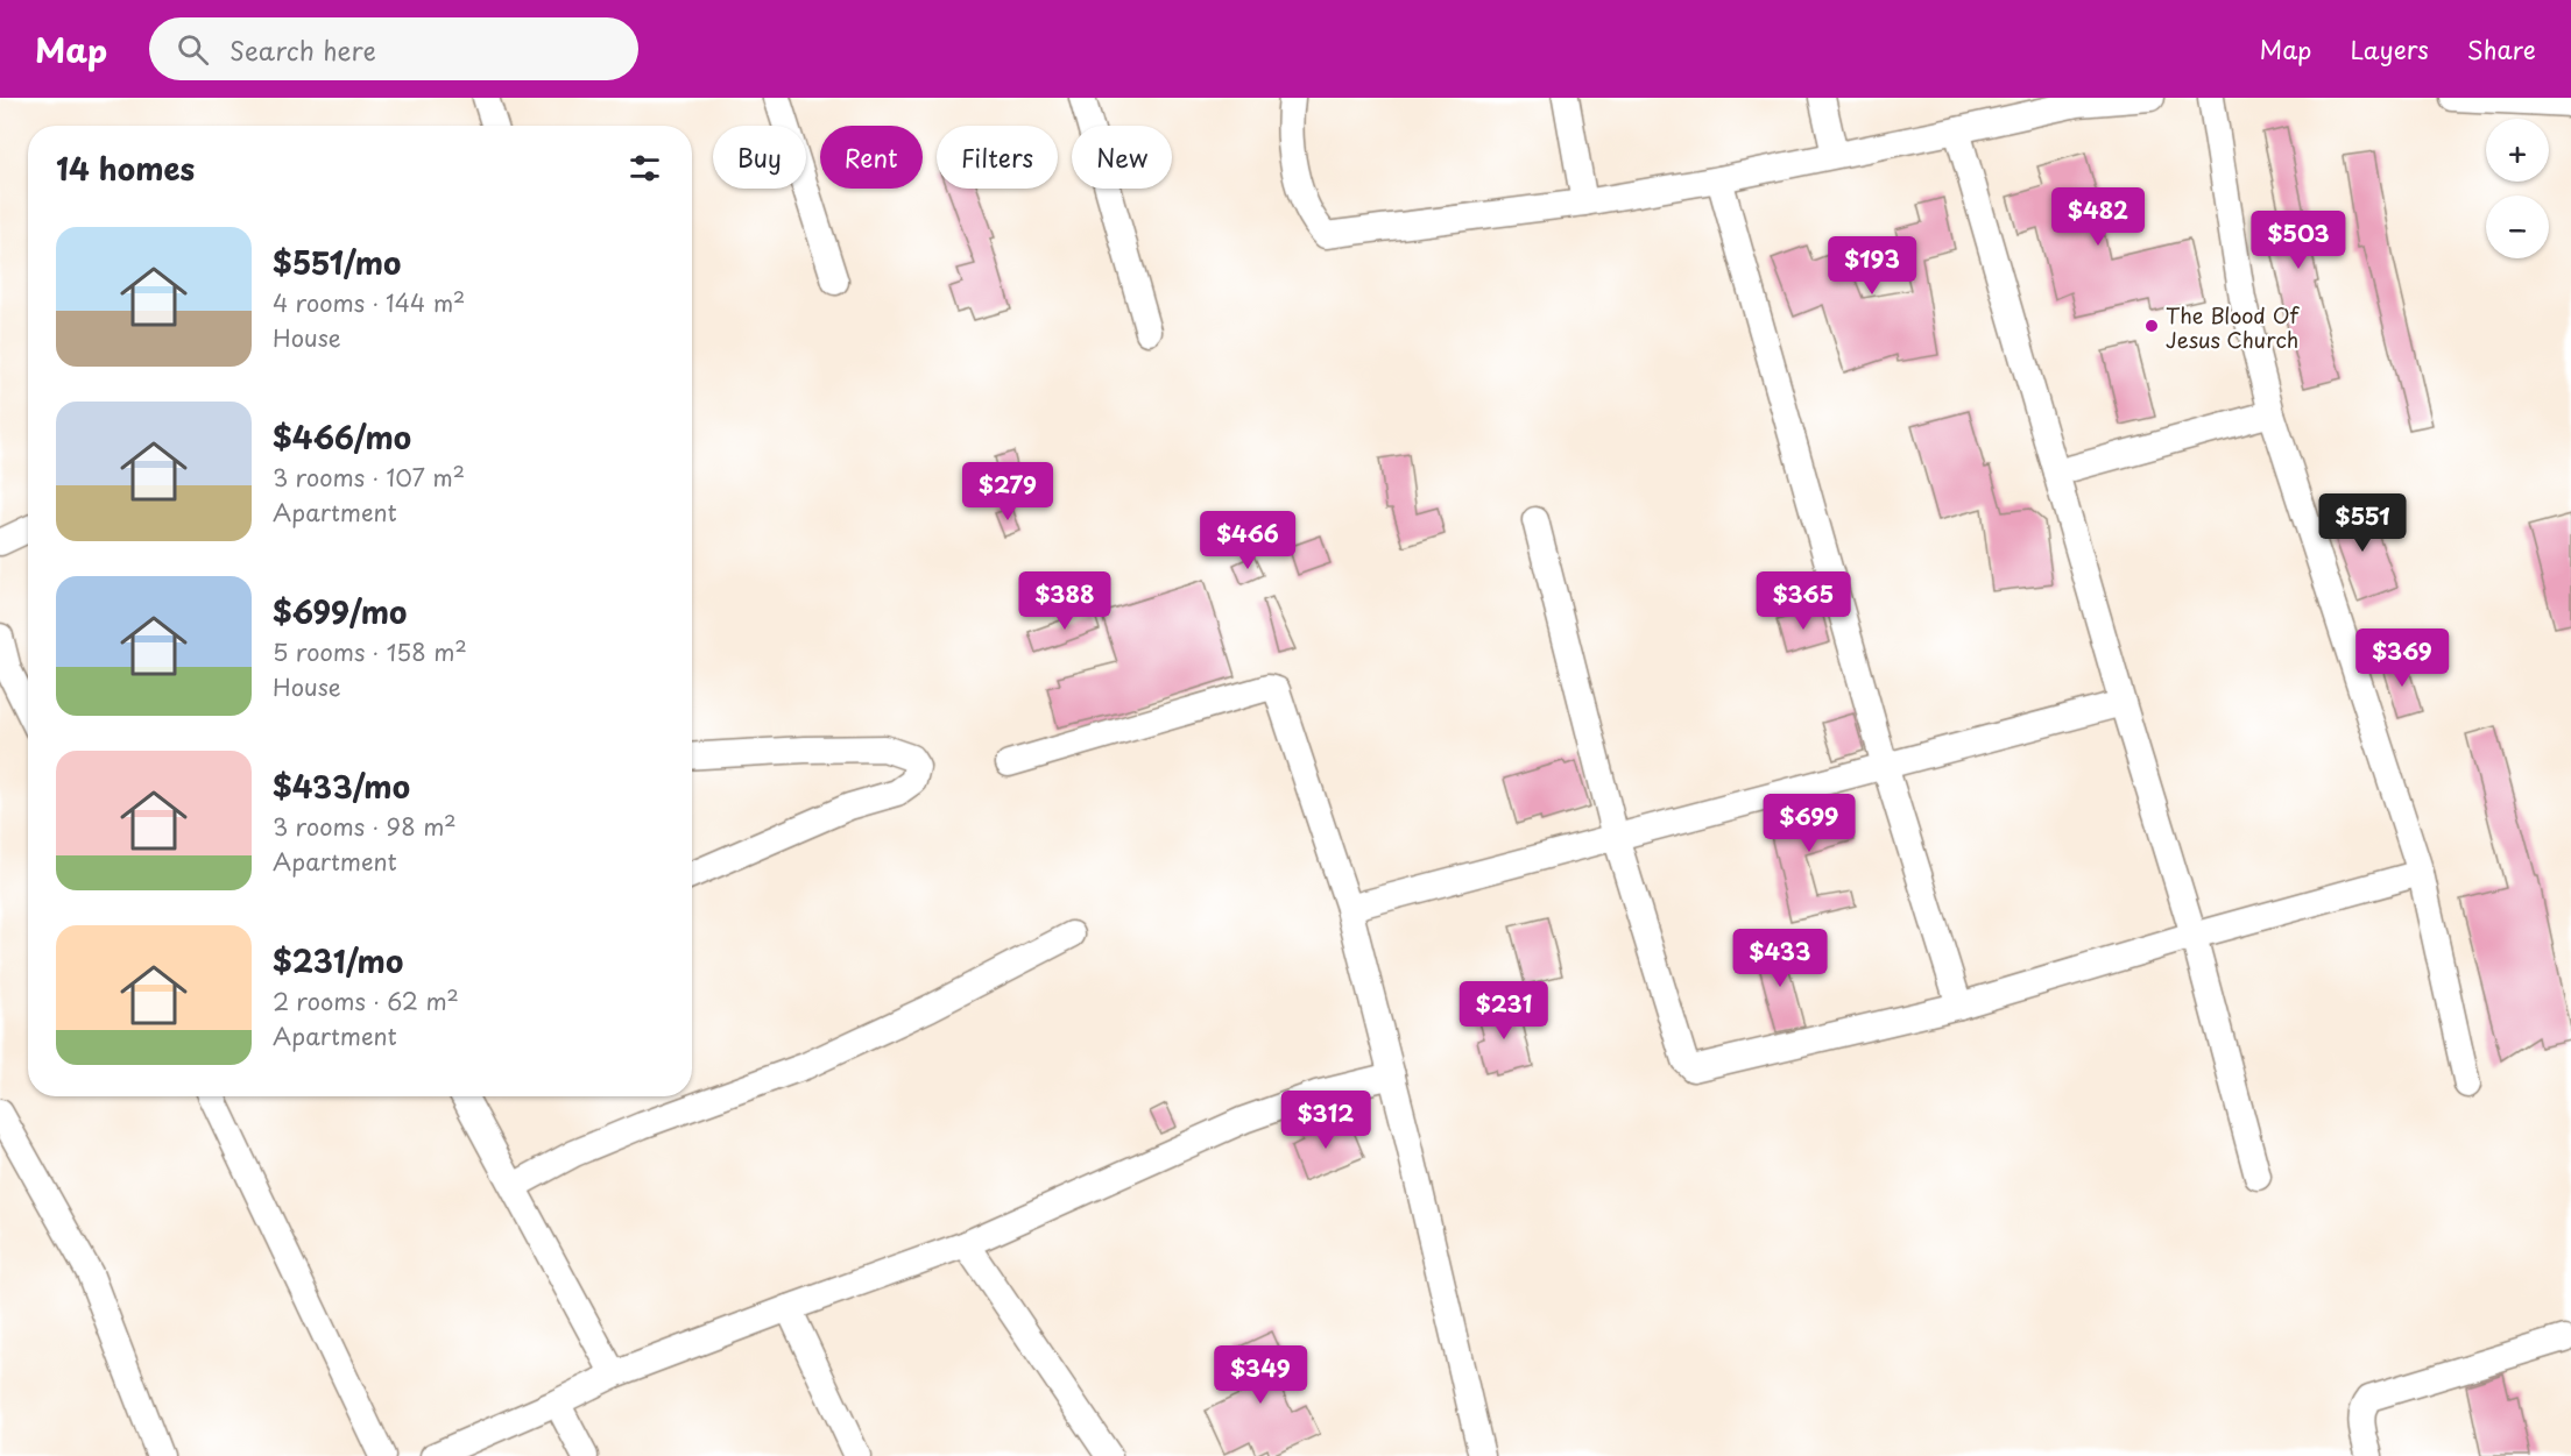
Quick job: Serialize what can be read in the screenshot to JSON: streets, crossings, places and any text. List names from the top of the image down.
{
  "places": ["The Blood Of Jesus Church"],
  "page": {
    "header": "Map",
    "search": "Search here",
    "nav": ["Map", "Layers", "Share"],
    "map_buttons": ["+", "−"],
    "chip": [
      "Buy",
      "Rent",
      "Filters",
      "New"
    ],
    "heading": "14 homes",
    "price": [
      "$482",
      "$503",
      "$193",
      "$279",
      "$551",
      "$466",
      "$388",
      "$365",
      "$369",
      "$699",
      "$433",
      "$231",
      "$312",
      "$349"
    ],
    "list": [
      {
        "name": "$551/mo",
        "note": "4 rooms · 144 m² · House"
      },
      {
        "name": "$466/mo",
        "note": "3 rooms · 107 m² · Apartment"
      },
      {
        "name": "$699/mo",
        "note": "5 rooms · 158 m² · House"
      },
      {
        "name": "$433/mo",
        "note": "3 rooms · 98 m² · Apartment"
      },
      {
        "name": "$231/mo",
        "note": "2 rooms · 62 m² · Apartment"
      }
    ]
  }
}
